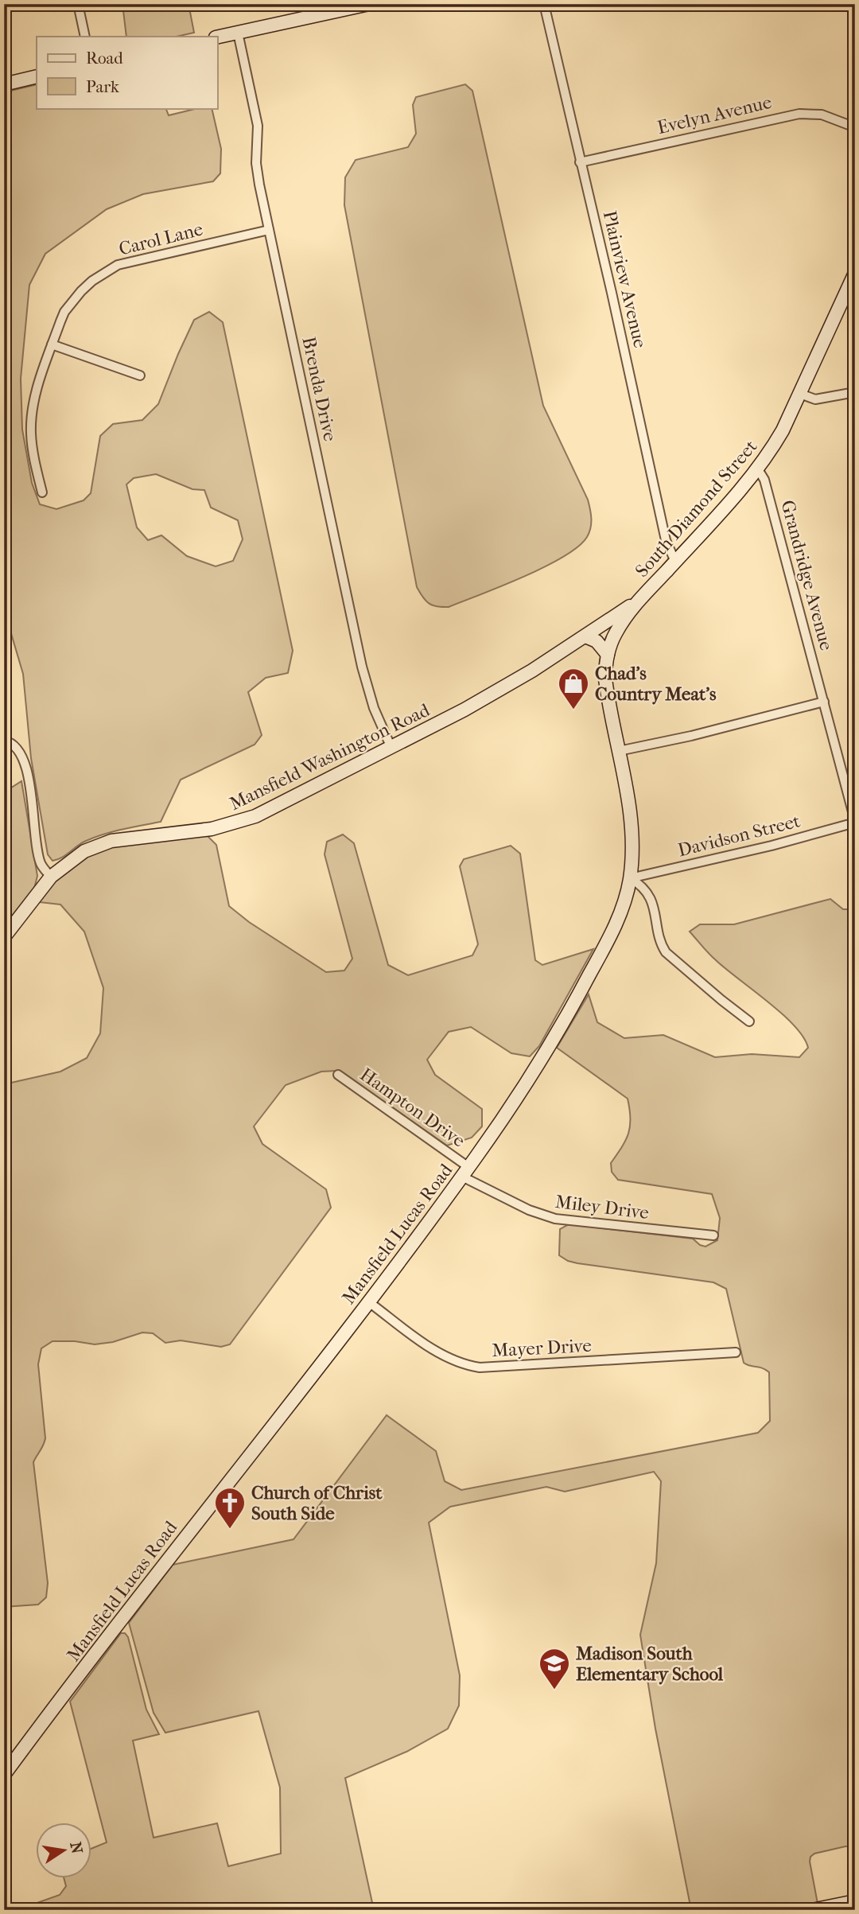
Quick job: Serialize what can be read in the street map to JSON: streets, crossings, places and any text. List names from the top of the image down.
{
  "streets": {
    "street": [
      "Evelyn Avenue",
      "Carol Lane",
      "Plainview Avenue",
      "Brenda Drive",
      "South Diamond Street",
      "Grandridge Avenue",
      "Mansfield Washington Road",
      "Davidson Street",
      "Hampton Drive",
      "Miley Drive",
      "Mansfield Lucas Road",
      "Mayer Drive"
    ]
  },
  "crossings": [
    ["Evelyn Avenue", "Plainview Avenue"],
    ["Carol Lane", "Brenda Drive"],
    ["Plainview Avenue", "South Diamond Street"],
    ["Brenda Drive", "Mansfield Washington Road"],
    ["South Diamond Street", "Grandridge Avenue"],
    ["South Diamond Street", "Mansfield Washington Road"],
    ["South Diamond Street", "Mansfield Lucas Road"],
    ["Grandridge Avenue", "Davidson Street"],
    ["Davidson Street", "Mansfield Lucas Road"],
    ["Hampton Drive", "Miley Drive"],
    ["Hampton Drive", "Mansfield Lucas Road"],
    ["Miley Drive", "Mansfield Lucas Road"],
    ["Mansfield Lucas Road", "Mayer Drive"]
  ],
  "places": {
    "shop": ["Chad's Country Meat's"],
    "church": ["Church of Christ South Side"],
    "school or university": ["Madison South Elementary School"]
  },
  "legend": ["Road", "Park"],
  "north": "right"
}
